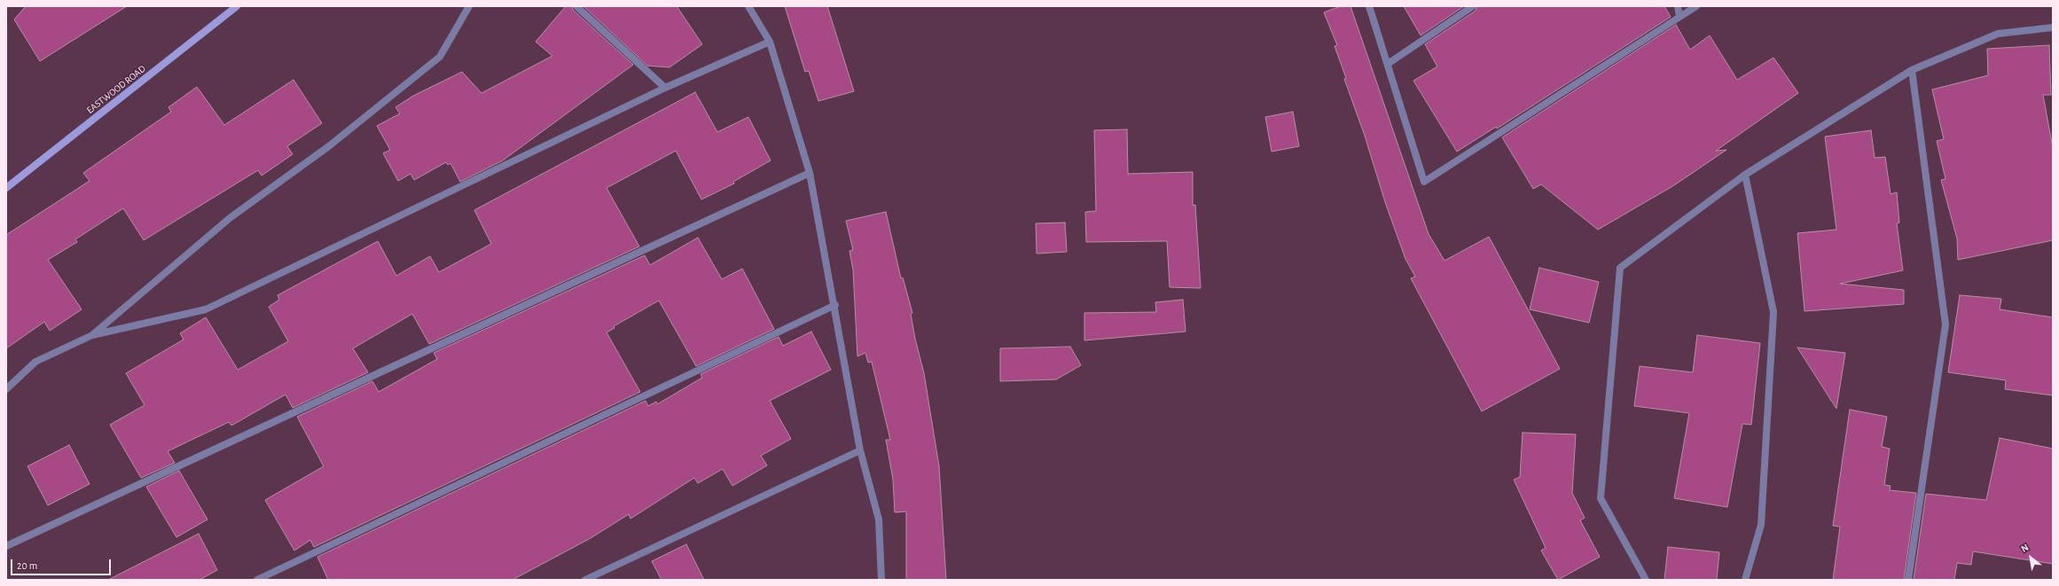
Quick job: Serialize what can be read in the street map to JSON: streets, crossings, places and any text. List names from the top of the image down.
{
  "streets": {
    "main road": ["EASTWOOD ROAD"]
  },
  "scale_bar": "20 m",
  "north": "top left"
}
